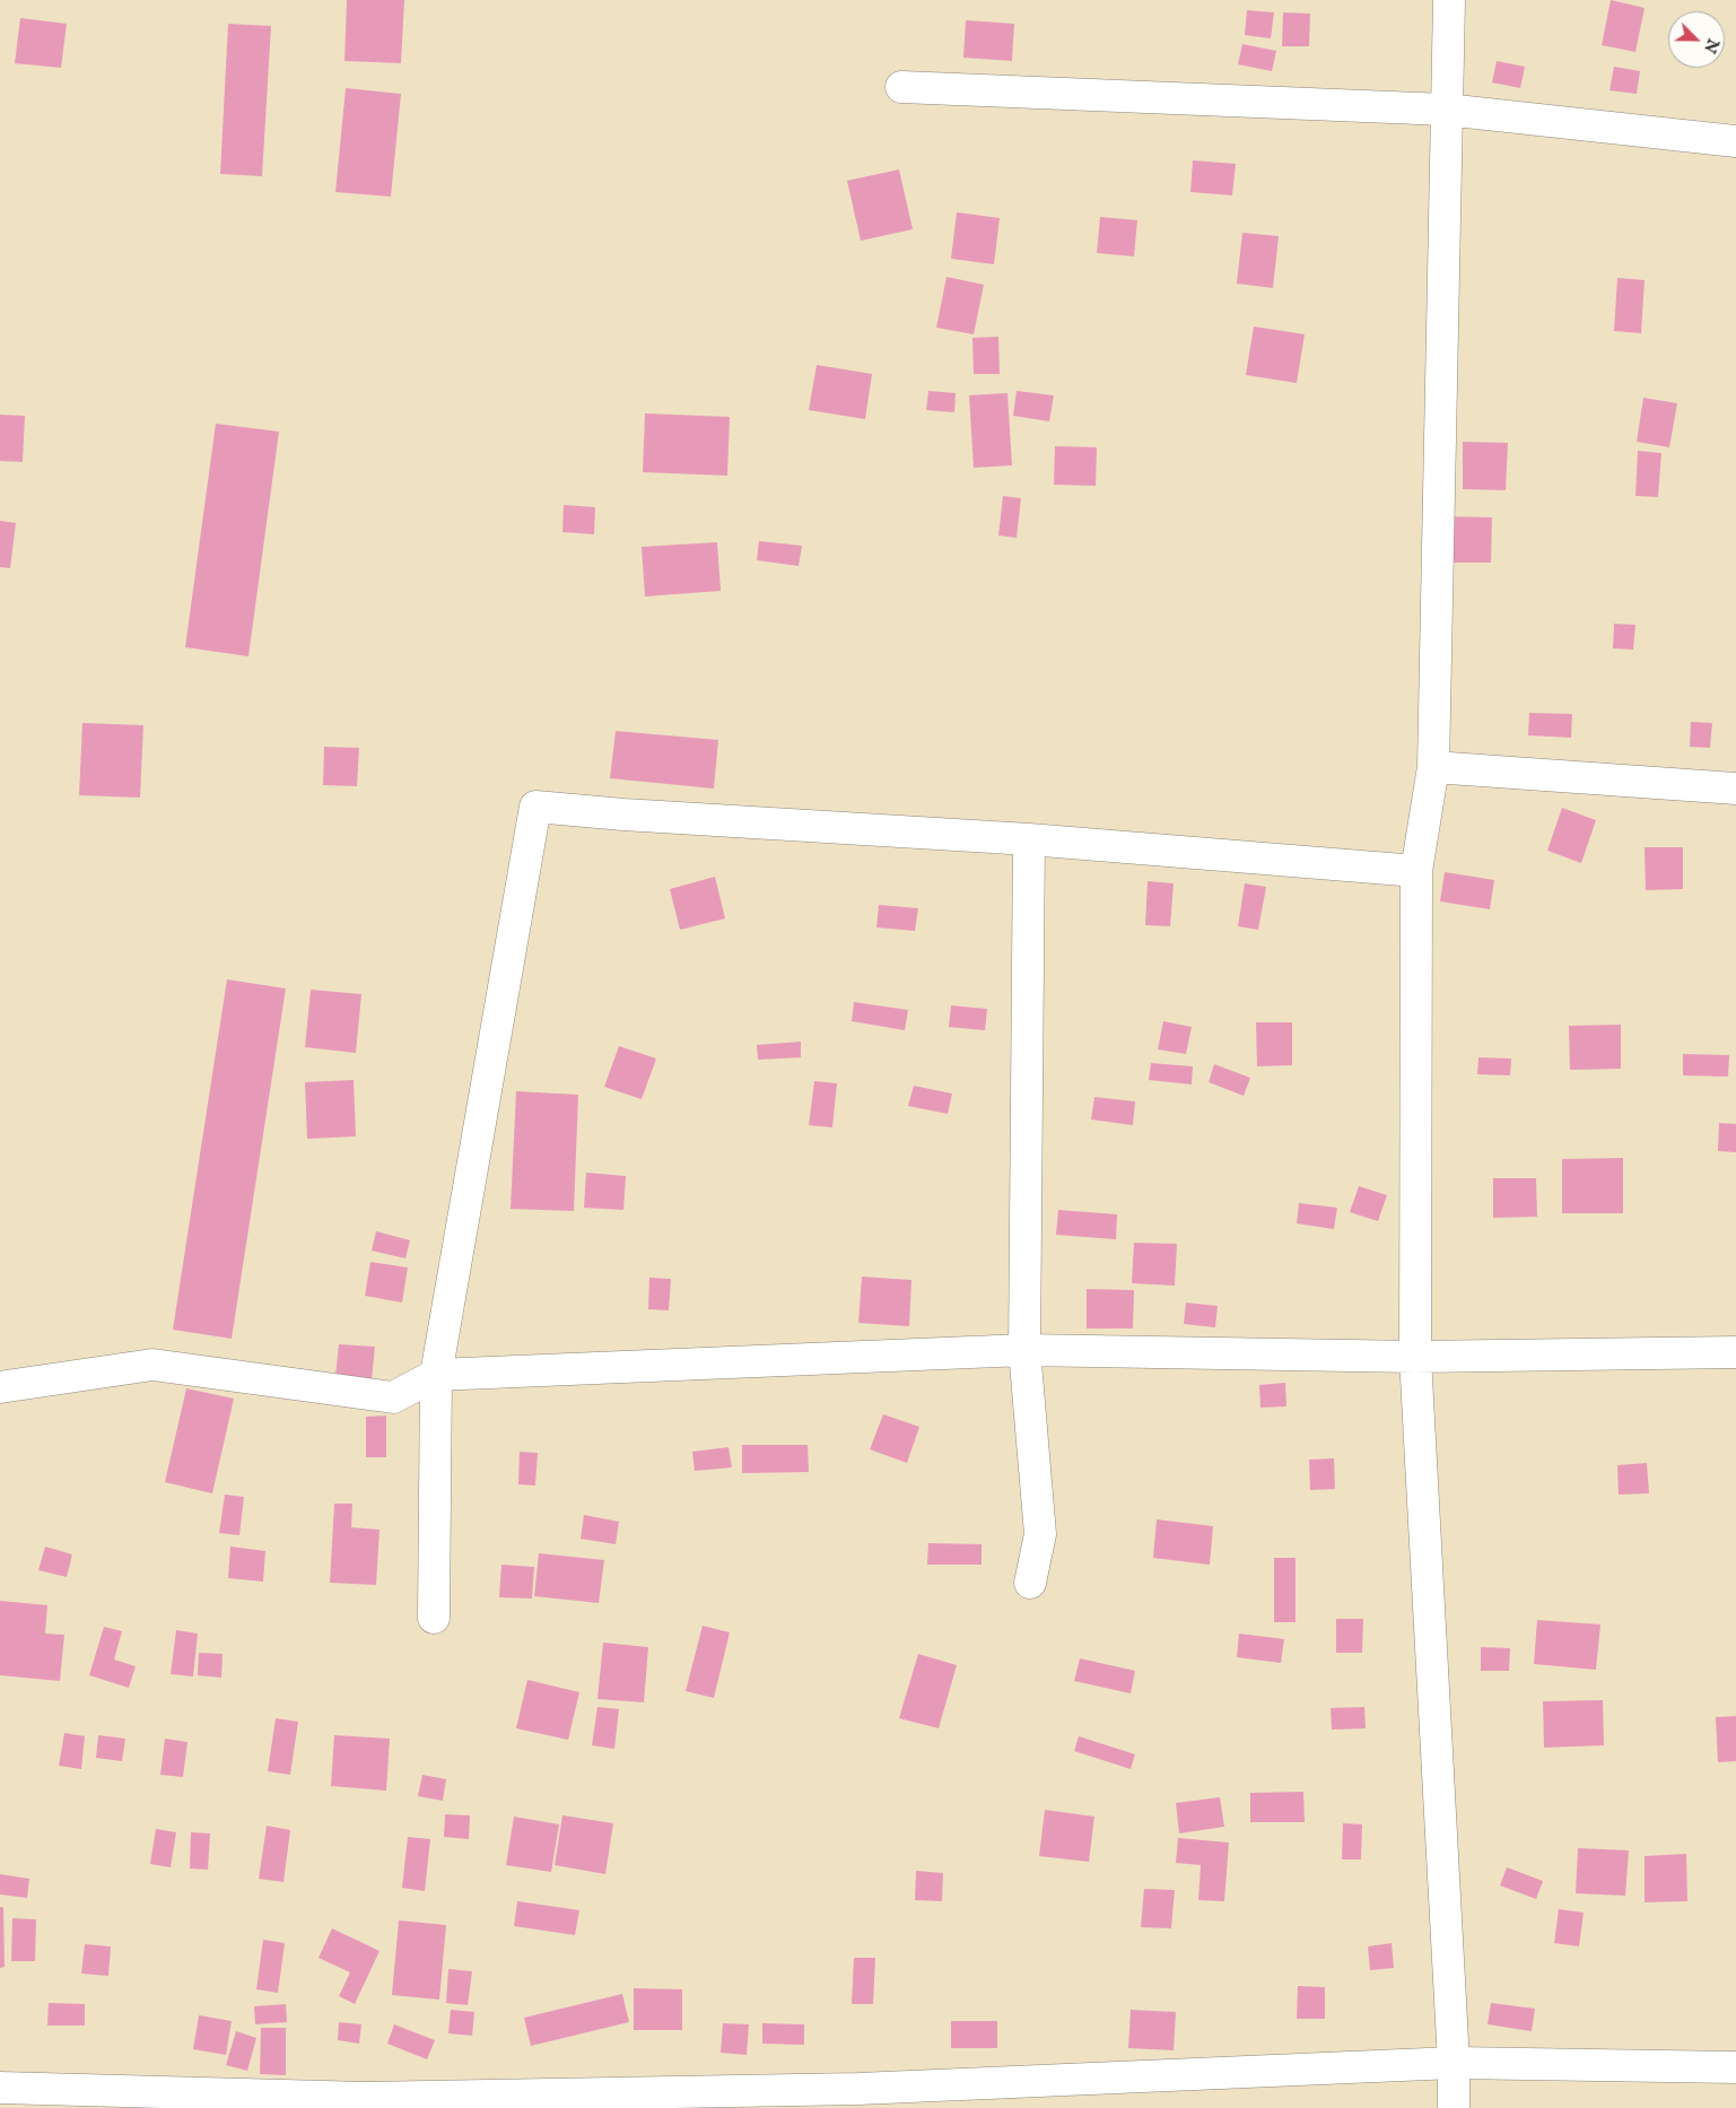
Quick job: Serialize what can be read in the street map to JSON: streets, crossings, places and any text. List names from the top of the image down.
{
  "north": "bottom right"
}
